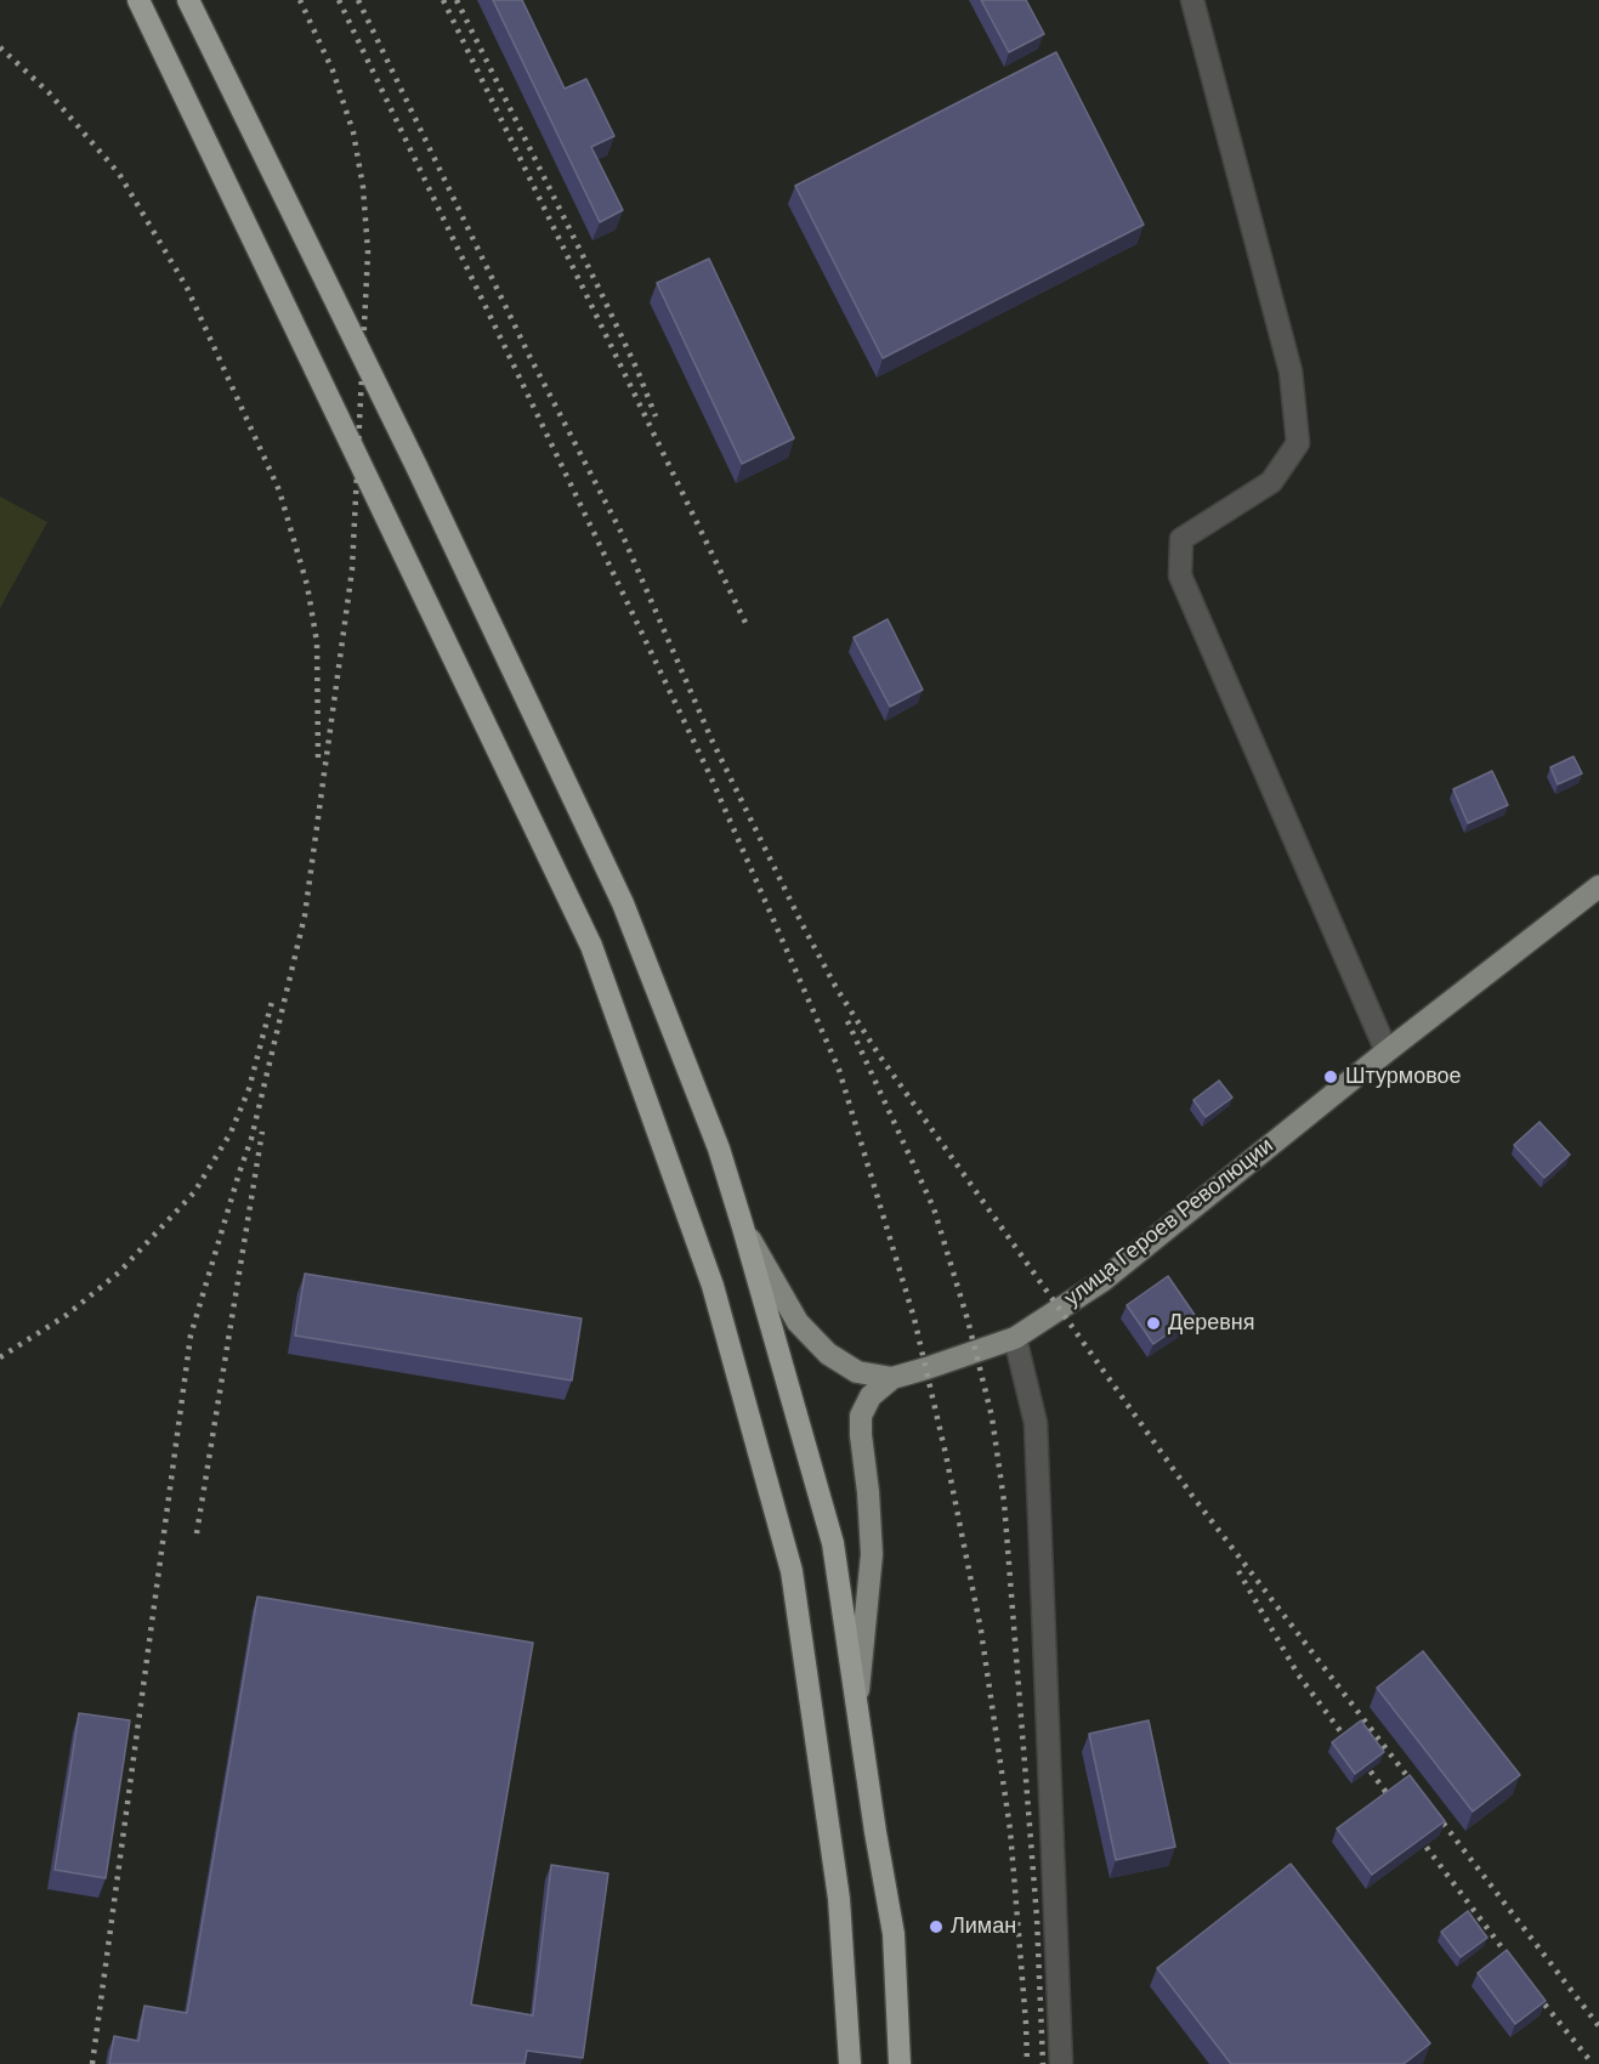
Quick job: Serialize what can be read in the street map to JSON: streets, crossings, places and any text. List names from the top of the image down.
{
  "streets": {
    "main road": ["улица Героев Революции"]
  },
  "places": ["Штурмовое", "Деревня", "Лиман"]
}
